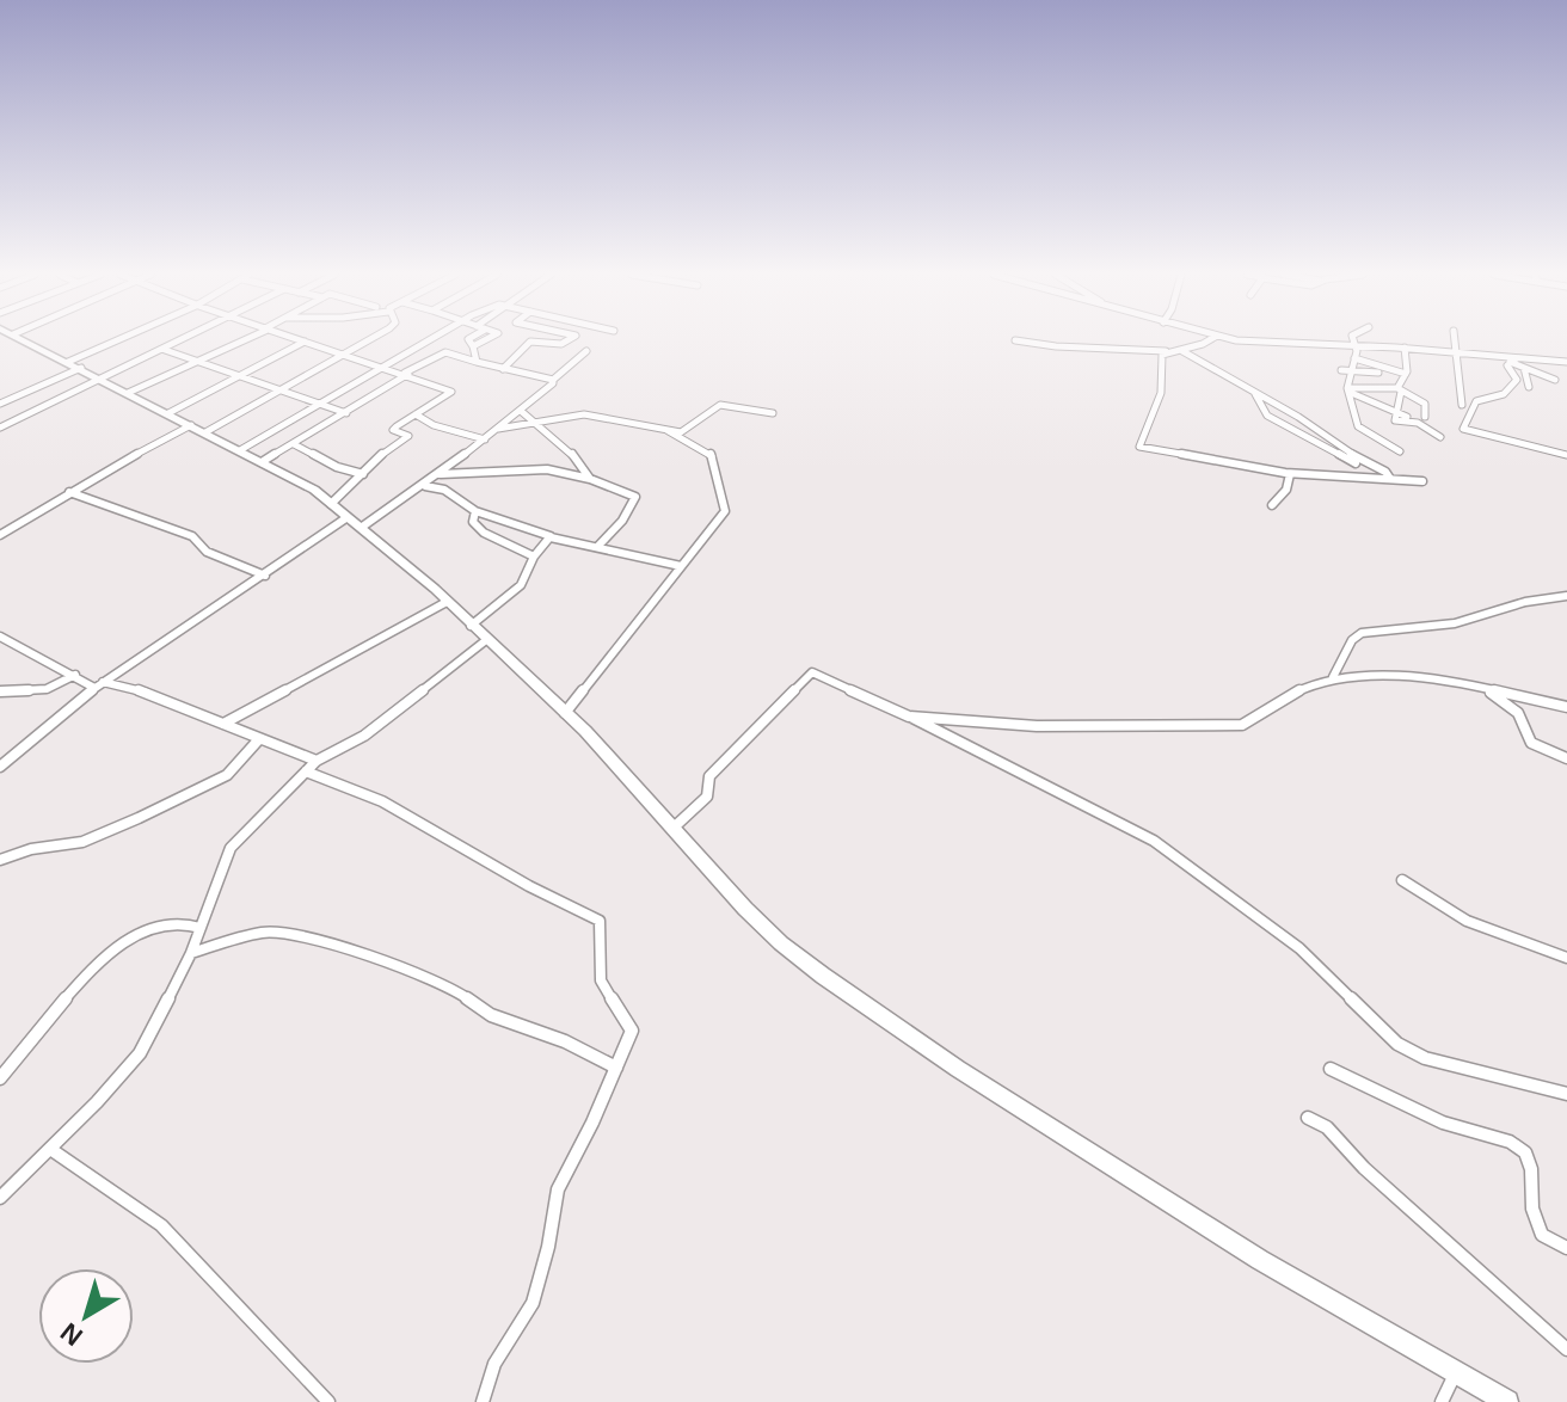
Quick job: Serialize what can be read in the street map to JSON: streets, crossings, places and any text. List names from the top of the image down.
{
  "north": "bottom left"
}
